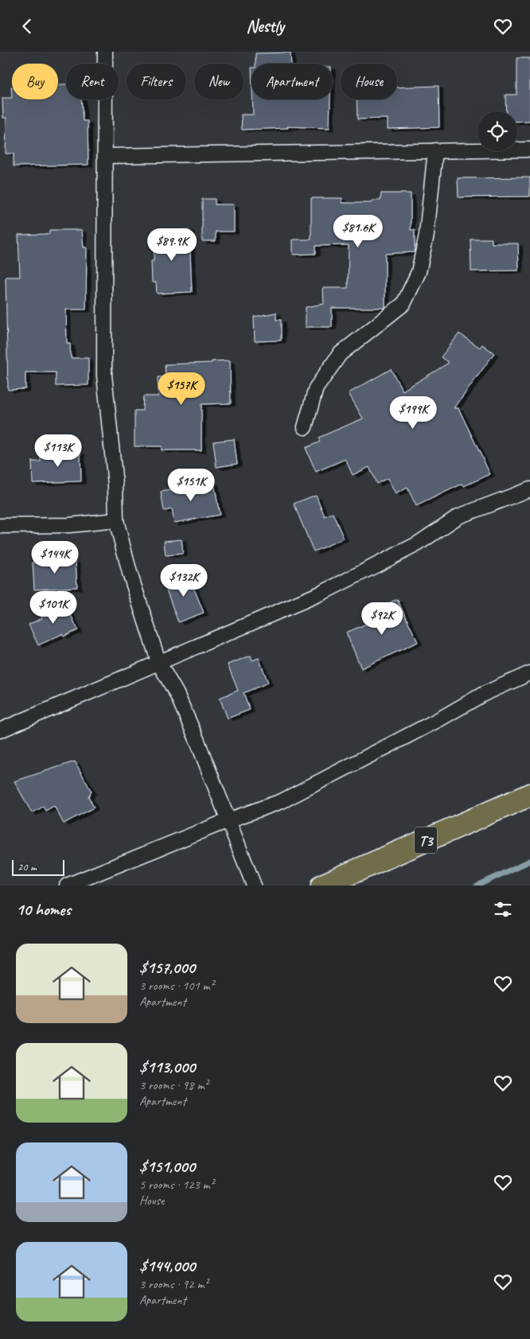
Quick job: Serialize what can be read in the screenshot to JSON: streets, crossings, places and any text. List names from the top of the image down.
{
  "streets": {
    "highway": ["T3"]
  },
  "scale_bar": "20 m",
  "page": {
    "header": "Nestly",
    "chip": [
      "Buy",
      "Rent",
      "Filters",
      "New",
      "Apartment",
      "House"
    ],
    "price": [
      "$81.6K",
      "$89.9K",
      "$157K",
      "$199K",
      "$113K",
      "$151K",
      "$144K",
      "$132K",
      "$101K",
      "$92K"
    ],
    "scale": "20 m",
    "heading": "10 homes",
    "list": [
      {
        "name": "$157,000",
        "note": "3 rooms · 101 m² · Apartment"
      },
      {
        "name": "$113,000",
        "note": "3 rooms · 98 m² · Apartment"
      },
      {
        "name": "$151,000",
        "note": "5 rooms · 123 m² · House"
      },
      {
        "name": "$144,000",
        "note": "3 rooms · 92 m² · Apartment"
      }
    ]
  }
}
